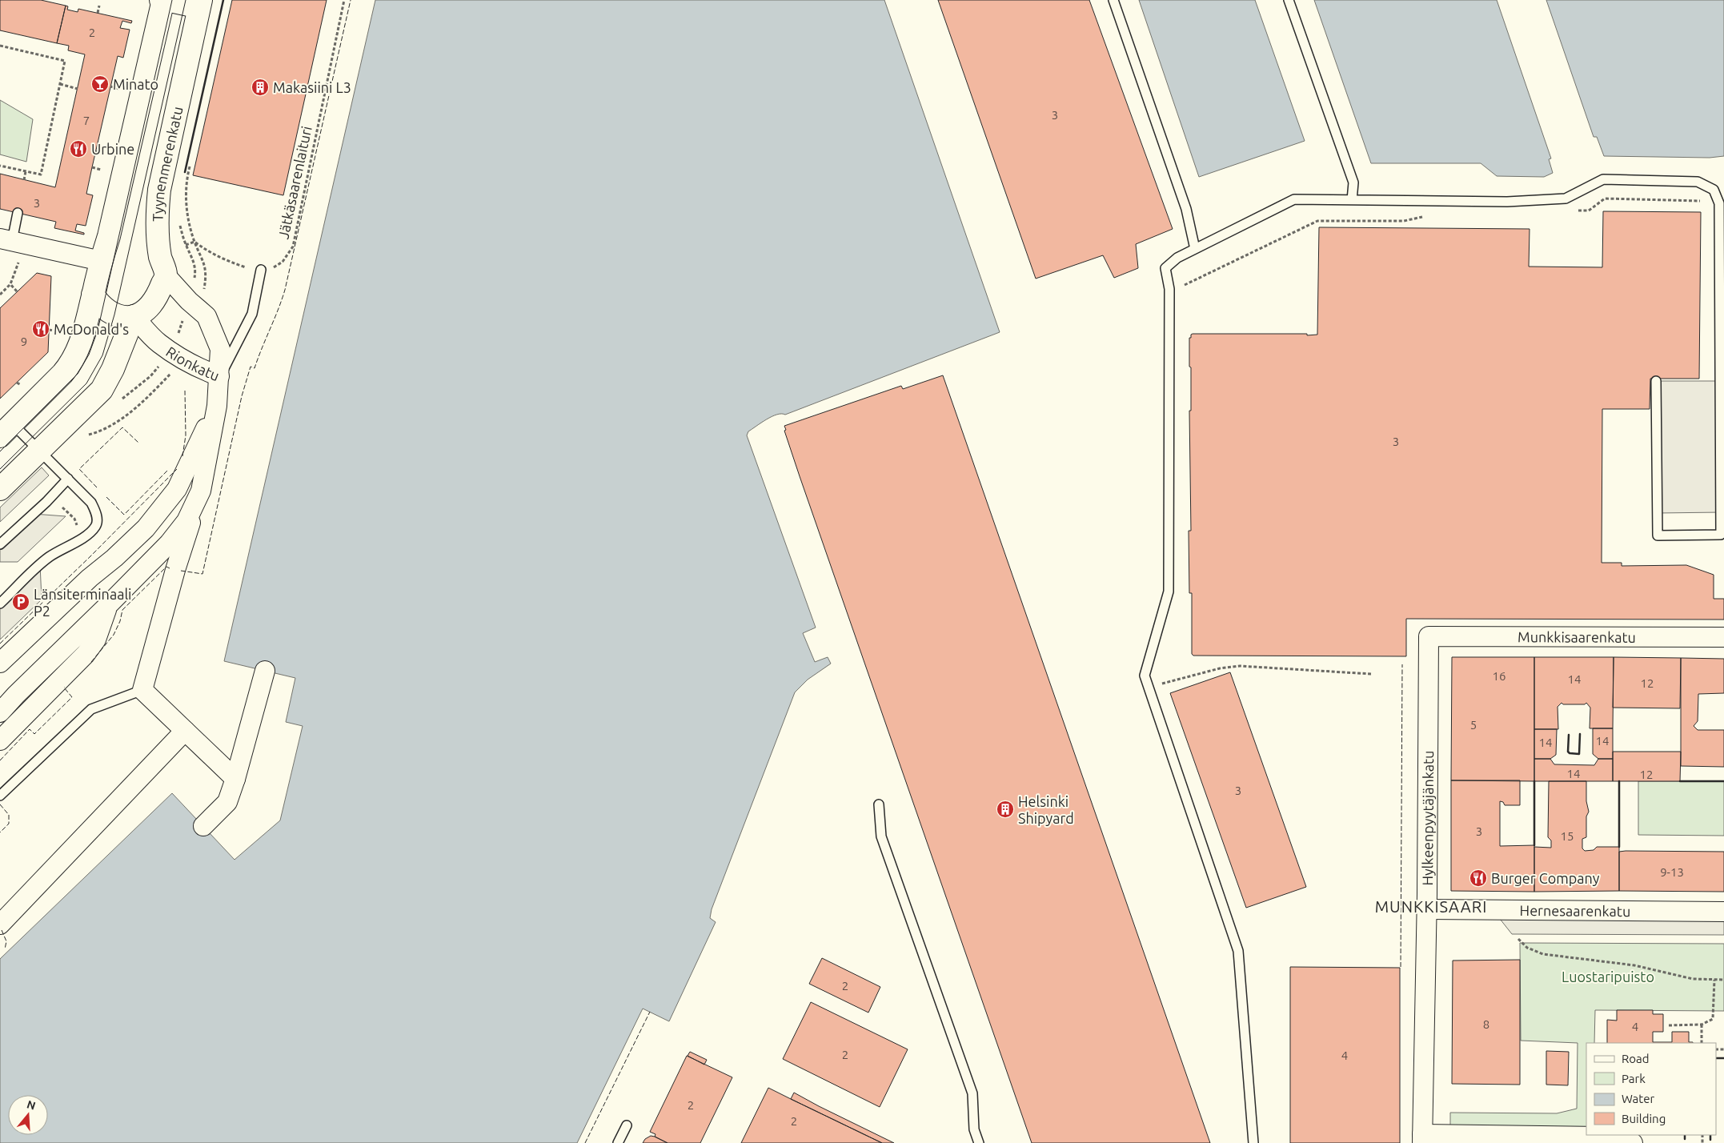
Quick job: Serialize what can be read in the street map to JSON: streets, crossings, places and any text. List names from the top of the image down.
{
  "streets": {
    "main road": ["Tyynenmerenkatu"],
    "street": [
      "Rionkatu",
      "Munkkisaarenkatu",
      "Hylkeenpyytäjänkatu",
      "Hernesaarenkatu"
    ],
    "path": ["Jätkäsaarenlaituri"]
  },
  "crossings": [
    ["Tyynenmerenkatu", "Rionkatu"],
    ["Munkkisaarenkatu", "Hylkeenpyytäjänkatu"],
    ["Hylkeenpyytäjänkatu", "Hernesaarenkatu"]
  ],
  "districts": ["MUNKKISAARI"],
  "parks": ["Luostaripuisto"],
  "places": {
    "bar": ["Minato"],
    "building": ["Makasiini L3", "Helsinki Shipyard"],
    "restaurant": ["Urbine", "McDonald's", "Burger Company"],
    "parking": ["Länsiterminaali P2"]
  },
  "house_numbers": [
    "2",
    "3",
    "7",
    "3",
    "9",
    "3",
    "16",
    "14",
    "12",
    "5",
    "14",
    "14",
    "14",
    "12",
    "3",
    "3",
    "15",
    "9-13",
    "2",
    "8",
    "4",
    "2",
    "4",
    "2",
    "2"
  ],
  "legend": [
    "Road",
    "Park",
    "Water",
    "Building"
  ],
  "north": "top"
}
